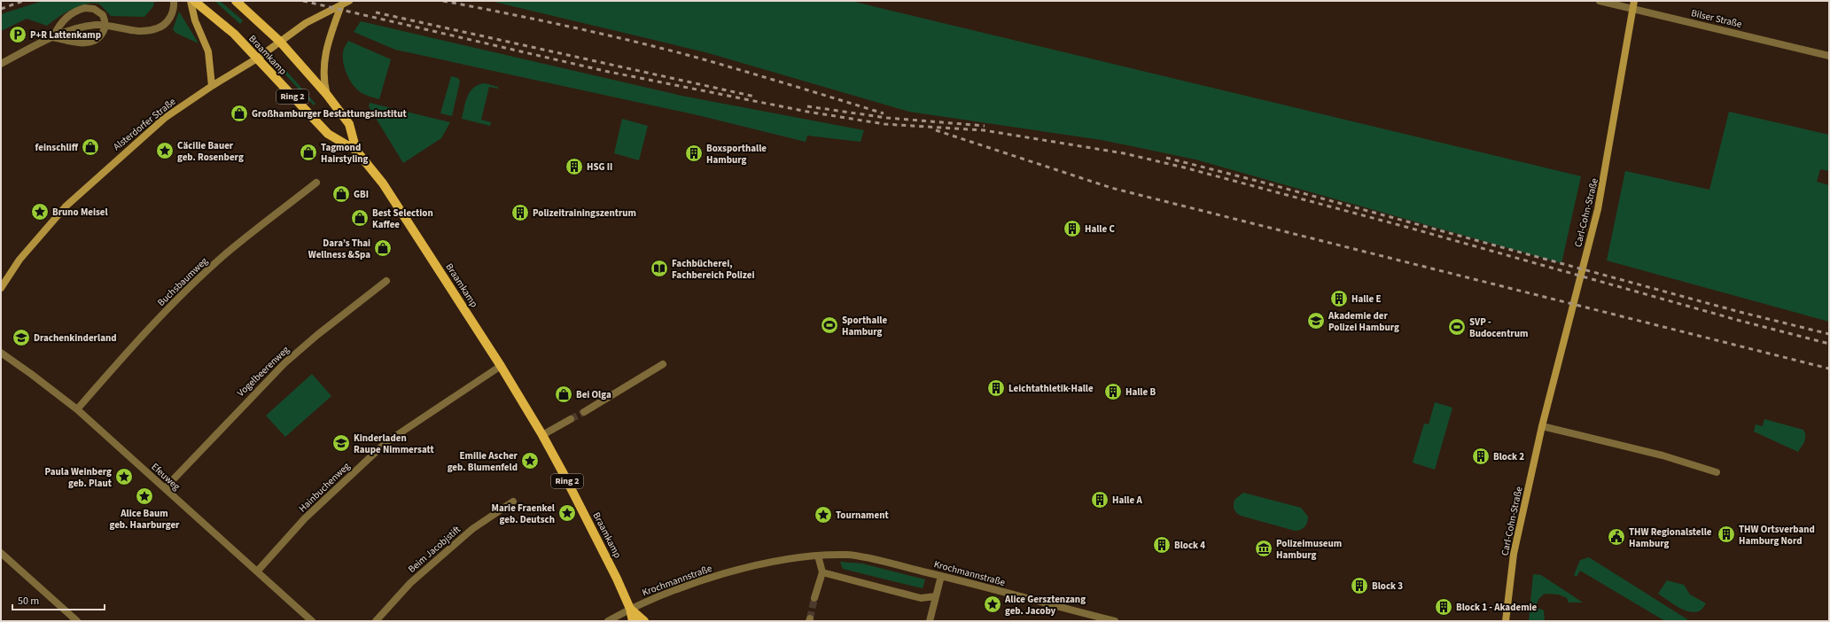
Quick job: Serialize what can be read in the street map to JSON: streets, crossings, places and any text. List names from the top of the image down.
{
  "streets": {
    "main road": ["Braamkamp", "Ring 2"],
    "street": [
      "Bilser Straße",
      "Alsterdorfer Straße",
      "Carl-Cohn-Straße",
      "Buchsbaumweg",
      "Vogelbeerenweg",
      "Efeuweg",
      "Hainbuchenweg",
      "Beim Jacobjstift",
      "Krochmannstraße"
    ]
  },
  "crossings": [
    ["Bilser Straße", "Carl-Cohn-Straße"],
    ["Braamkamp", "Alsterdorfer Straße"],
    ["Braamkamp", "Hainbuchenweg"],
    ["Braamkamp", "Krochmannstraße"],
    ["Buchsbaumweg", "Efeuweg"],
    ["Vogelbeerenweg", "Efeuweg"],
    ["Efeuweg", "Hainbuchenweg"]
  ],
  "places": {
    "parking": ["P+R Lattenkamp"],
    "shop": [
      "Großhamburger Bestattungsinstitut",
      "feinschliff",
      "Tagmond Hairstyling",
      "GBI",
      "Best Selection Kaffee",
      "Dara’s Thai Wellness &Spa",
      "Bei Olga"
    ],
    "place": [
      "Cäcilie Bauer geb. Rosenberg",
      "Bruno Meisel",
      "Emilie Ascher geb. Blumenfeld",
      "Paula Weinberg geb. Plaut",
      "Alice Baum geb. Haarburger",
      "Marie Fraenkel geb. Deutsch",
      "Tournament",
      "Alice Gersztenzang geb. Jacoby"
    ],
    "building": [
      "Boxsporthalle Hamburg",
      "HSG II",
      "Polizeitrainingszentrum",
      "Halle C",
      "Halle E",
      "Leichtathletik-Halle",
      "Halle B",
      "Block 2",
      "Halle A",
      "THW Ortsverband Hamburg Nord",
      "Block 4",
      "Block 3",
      "Block 1 - Akademie"
    ],
    "library": ["Fachbücherei, Fachbereich Polizei"],
    "school or university": ["Akademie der Polizei Hamburg", "Drachenkinderland", "Kinderladen Raupe Nimmersatt"],
    "sports": ["Sporthalle Hamburg", "SVP - Budocentrum"],
    "public building": ["THW Regionalstelle Hamburg"],
    "museum": ["Polizeimuseum Hamburg"]
  },
  "scale_bar": "50 m"
}
